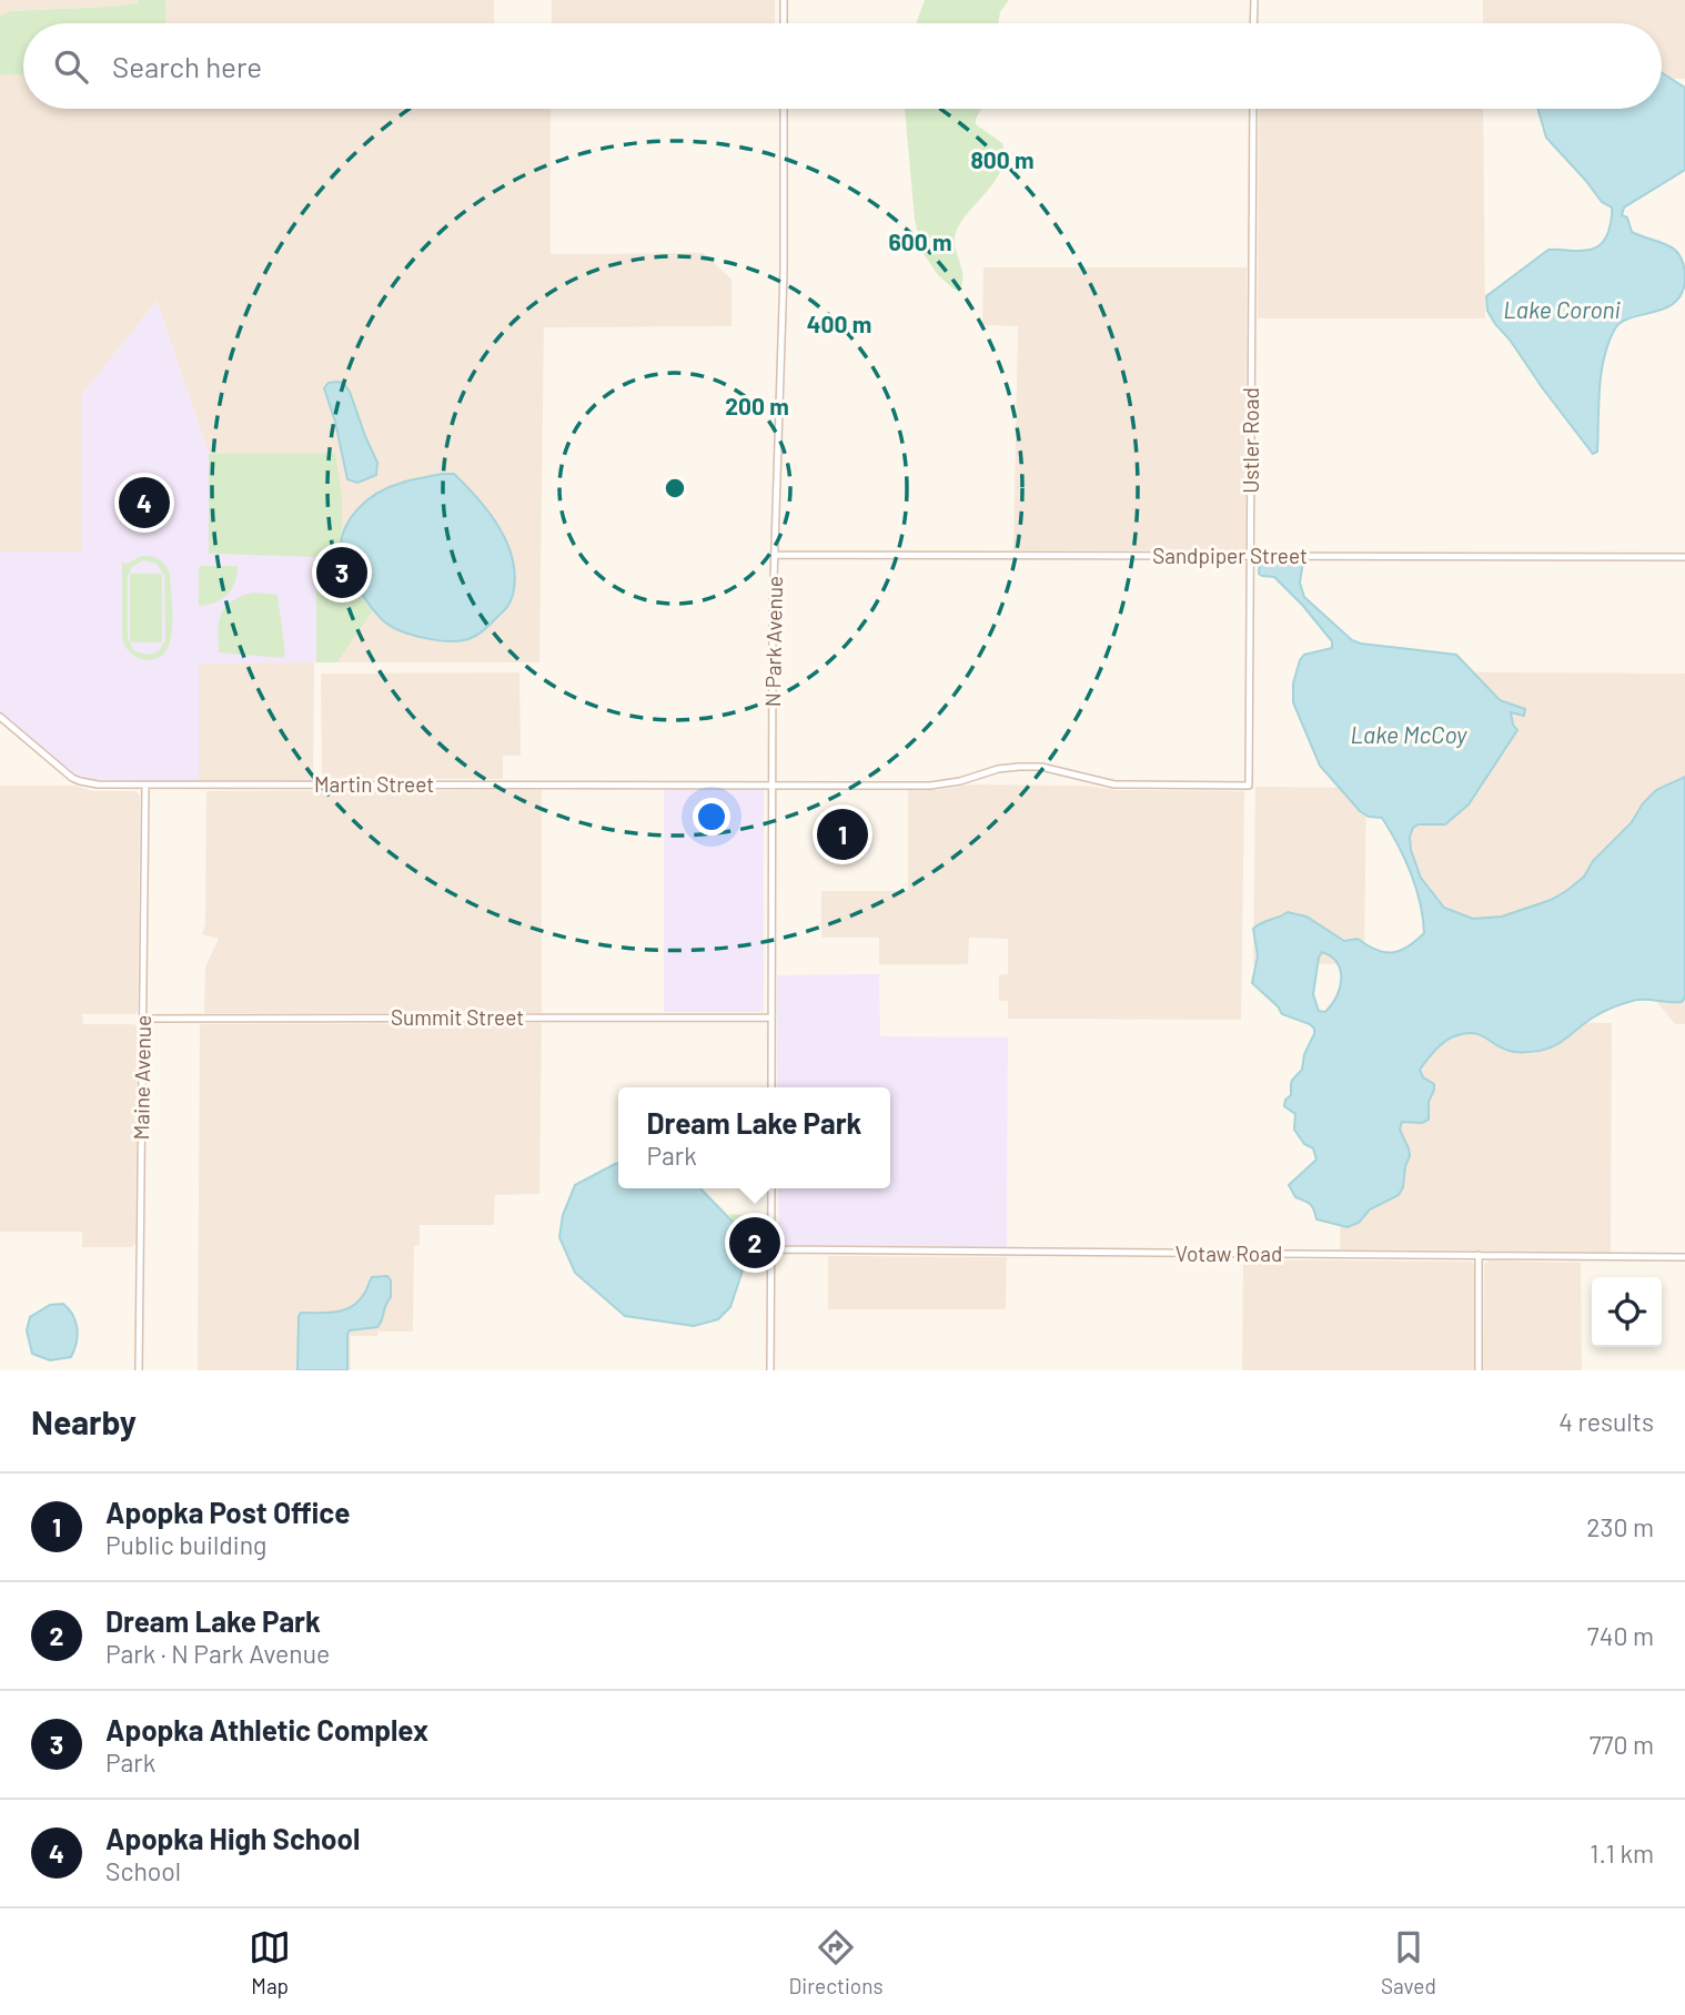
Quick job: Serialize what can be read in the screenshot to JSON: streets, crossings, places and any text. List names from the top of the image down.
{
  "streets": {
    "street": [
      "Ustler Road",
      "Sandpiper Street",
      "N Park Avenue",
      "Martin Street",
      "Summit Street",
      "Maine Avenue",
      "Votaw Road"
    ]
  },
  "crossings": [
    ["Ustler Road", "Sandpiper Street"],
    ["Ustler Road", "Martin Street"],
    ["Sandpiper Street", "N Park Avenue"],
    ["N Park Avenue", "Martin Street"],
    ["N Park Avenue", "Summit Street"],
    ["Martin Street", "Maine Avenue"],
    ["Summit Street", "Maine Avenue"]
  ],
  "water": ["Lake Coroni", "Lake McCoy"],
  "page": {
    "search": "Search here",
    "pins": [
      "4",
      "3",
      "1",
      "2"
    ],
    "popup": ["Dream Lake Park", "Park"],
    "heading": ["Nearby", "4 results"],
    "list": [
      {
        "mark": "1",
        "name": "Apopka Post Office",
        "note": "Public building",
        "value": "230 m"
      },
      {
        "mark": "2",
        "name": "Dream Lake Park",
        "note": "Park · N Park Avenue",
        "value": "740 m"
      },
      {
        "mark": "3",
        "name": "Apopka Athletic Complex",
        "note": "Park",
        "value": "770 m"
      },
      {
        "mark": "4",
        "name": "Apopka High School",
        "note": "School",
        "value": "1.1 km"
      }
    ],
    "nav": ["Map", "Directions", "Saved"]
  },
  "rings": [
    "800 m",
    "600 m",
    "400 m",
    "200 m"
  ]
}
